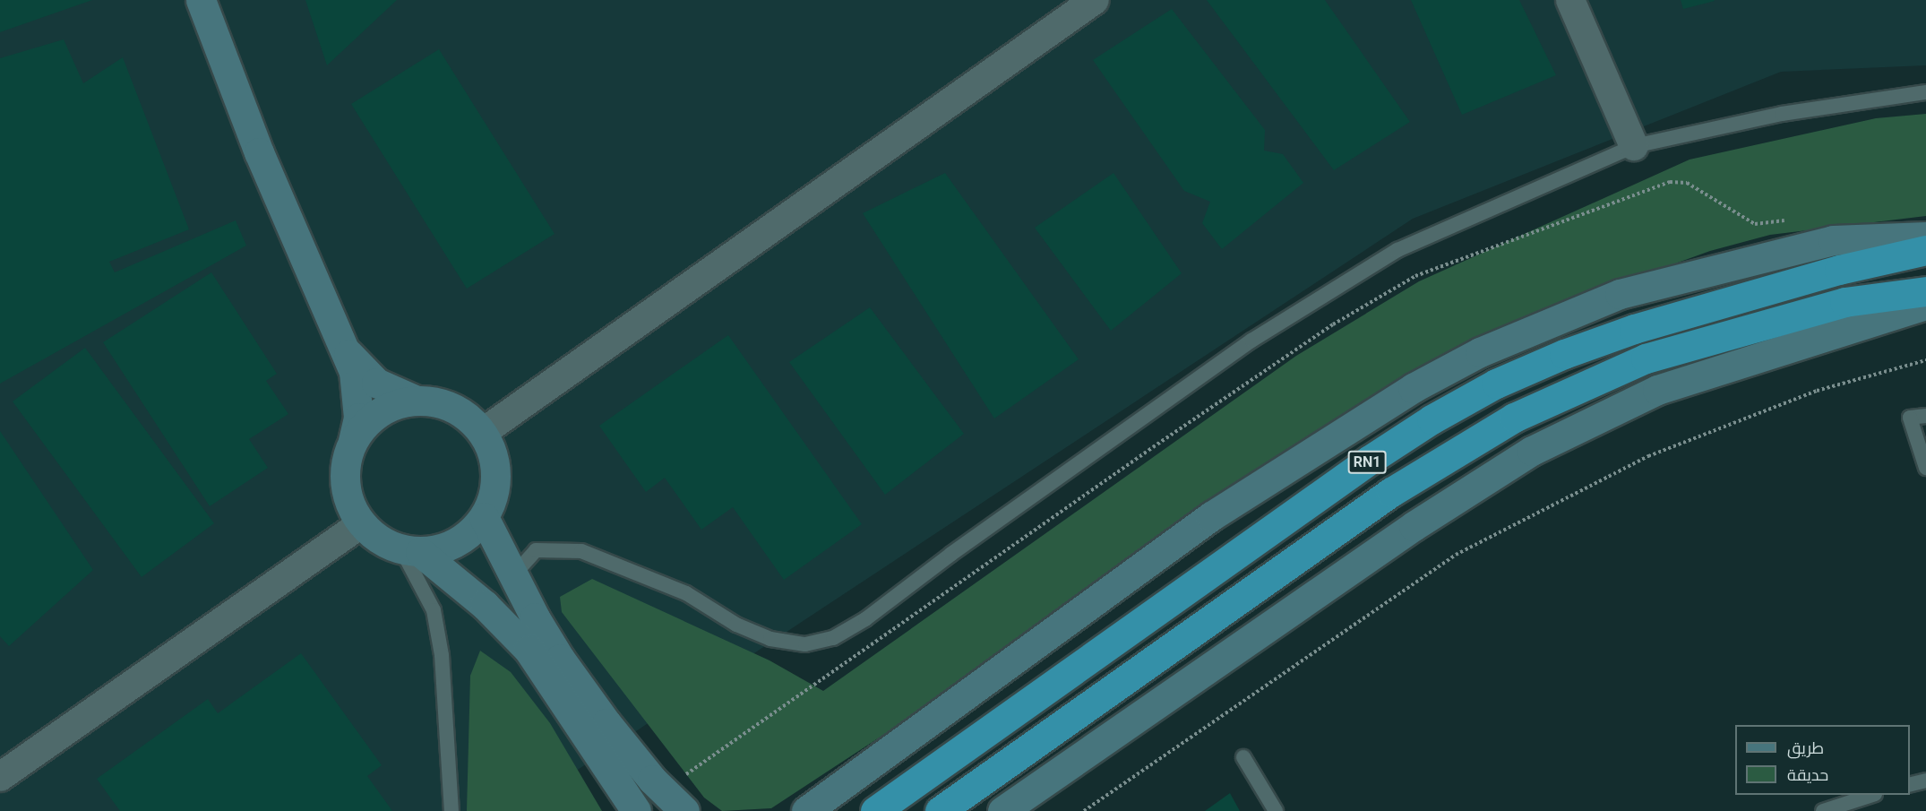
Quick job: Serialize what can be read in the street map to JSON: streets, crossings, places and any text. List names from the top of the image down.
{
  "streets": {
    "highway": ["RN1"]
  },
  "legend": ["طريق", "حديقة"]
}
